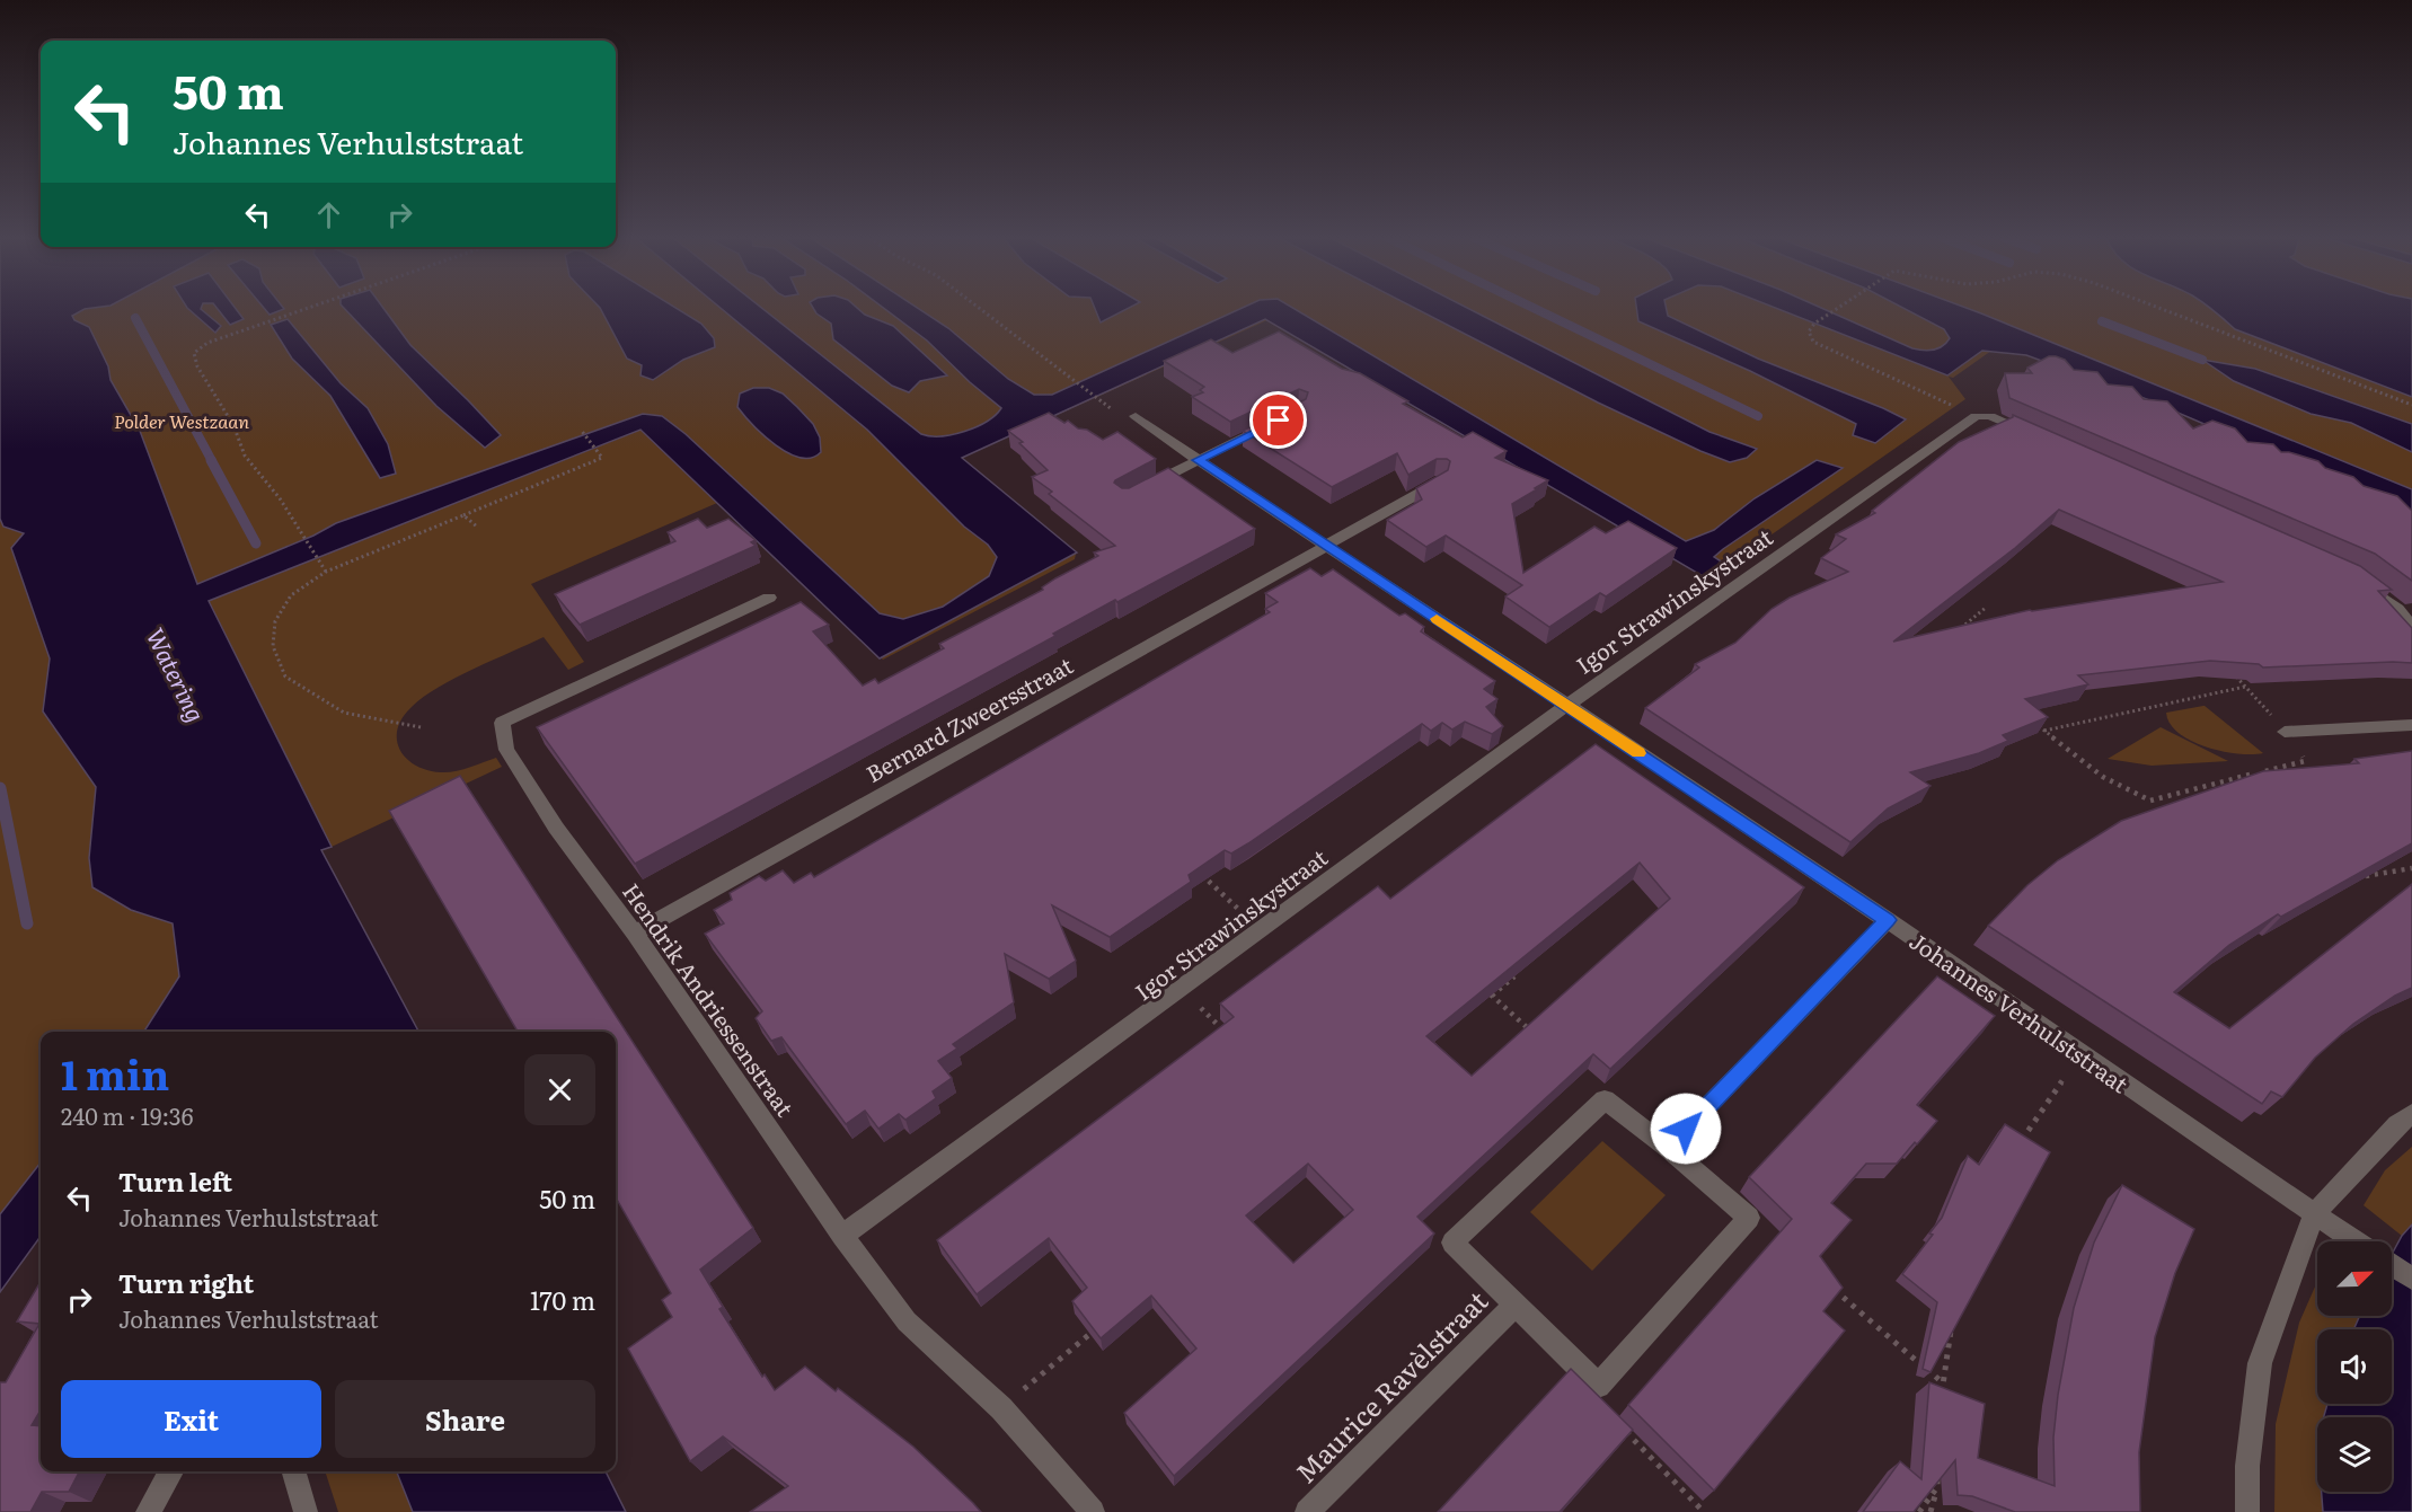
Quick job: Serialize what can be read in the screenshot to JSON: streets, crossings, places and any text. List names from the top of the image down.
{
  "streets": {
    "street": [
      "Igor Strawinskystraat",
      "Bernard Zweersstraat",
      "Hendrik Andriessenstraat",
      "Johannes Verhulststraat",
      "Maurice Ravèlstraat"
    ]
  },
  "crossings": [
    ["Igor Strawinskystraat", "Hendrik Andriessenstraat"],
    ["Igor Strawinskystraat", "Johannes Verhulststraat"],
    ["Bernard Zweersstraat", "Hendrik Andriessenstraat"],
    ["Bernard Zweersstraat", "Johannes Verhulststraat"]
  ],
  "water": ["Watering"],
  "parks": ["Polder Westzaan"],
  "north": "top right",
  "page": {
    "turn": ["50 m", "Johannes Verhulststraat"],
    "heading": ["1 min", "240 m · 19:36"],
    "list": [
      {
        "name": "Turn left",
        "note": "Johannes Verhulststraat",
        "value": "50 m"
      },
      {
        "name": "Turn right",
        "note": "Johannes Verhulststraat",
        "value": "170 m"
      }
    ],
    "buttons": ["Exit", "Share"]
  }
}
